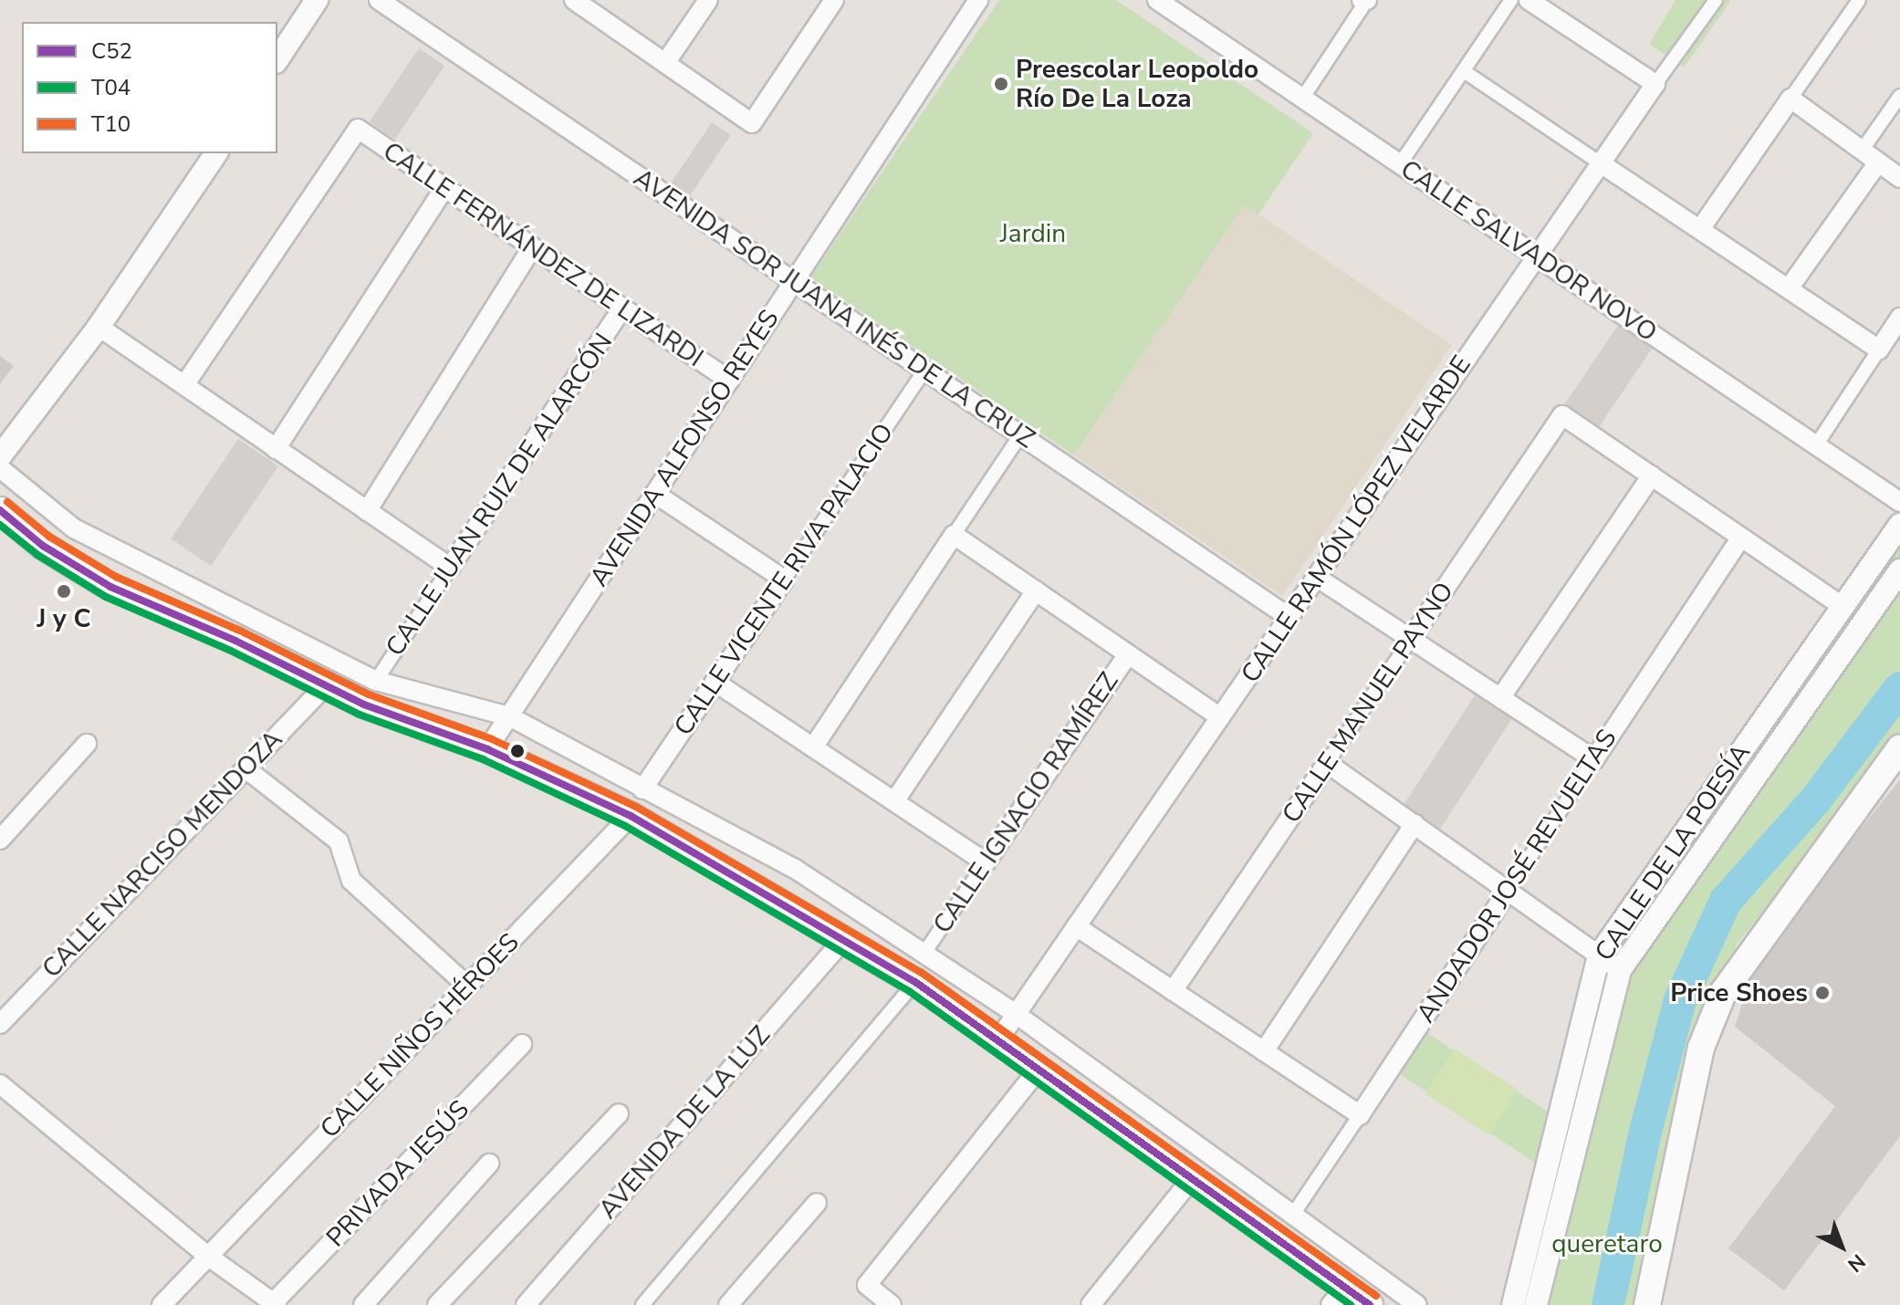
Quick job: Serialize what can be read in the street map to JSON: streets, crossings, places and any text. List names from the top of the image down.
{
  "streets": {
    "street": [
      "CALLE SALVADOR NOVO",
      "CALLE FERNÁNDEZ DE LIZARDI",
      "AVENIDA SOR JUANA INÉS DE LA CRUZ",
      "AVENIDA ALFONSO REYES",
      "CALLE JUAN RUIZ DE ALARCÓN",
      "CALLE RAMÓN LÓPEZ VELARDE",
      "CALLE VICENTE RIVA PALACIO",
      "CALLE MANUEL PAYNO",
      "CALLE IGNACIO RAMÍREZ",
      "CALLE DE LA POESÍA",
      "CALLE NARCISO MENDOZA",
      "ANDADOR JOSÉ REVUELTAS",
      "CALLE NIÑOS HÉROES",
      "AVENIDA DE LA LUZ",
      "PRIVADA JESÚS"
    ]
  },
  "crossings": [
    ["CALLE SALVADOR NOVO", "CALLE RAMÓN LÓPEZ VELARDE"],
    ["CALLE FERNÁNDEZ DE LIZARDI", "AVENIDA ALFONSO REYES"],
    ["CALLE FERNÁNDEZ DE LIZARDI", "CALLE JUAN RUIZ DE ALARCÓN"],
    ["AVENIDA SOR JUANA INÉS DE LA CRUZ", "AVENIDA ALFONSO REYES"],
    ["AVENIDA SOR JUANA INÉS DE LA CRUZ", "CALLE RAMÓN LÓPEZ VELARDE"],
    ["AVENIDA SOR JUANA INÉS DE LA CRUZ", "CALLE VICENTE RIVA PALACIO"]
  ],
  "parks": ["Jardin", "queretaro"],
  "places": ["Preescolar Leopoldo Río De La Loza", "J y C", "Price Shoes"],
  "lines": ["transit line T10", "transit line C52", "transit line T04"],
  "legend": ["C52", "T04", "T10"],
  "north": "bottom right"
}
